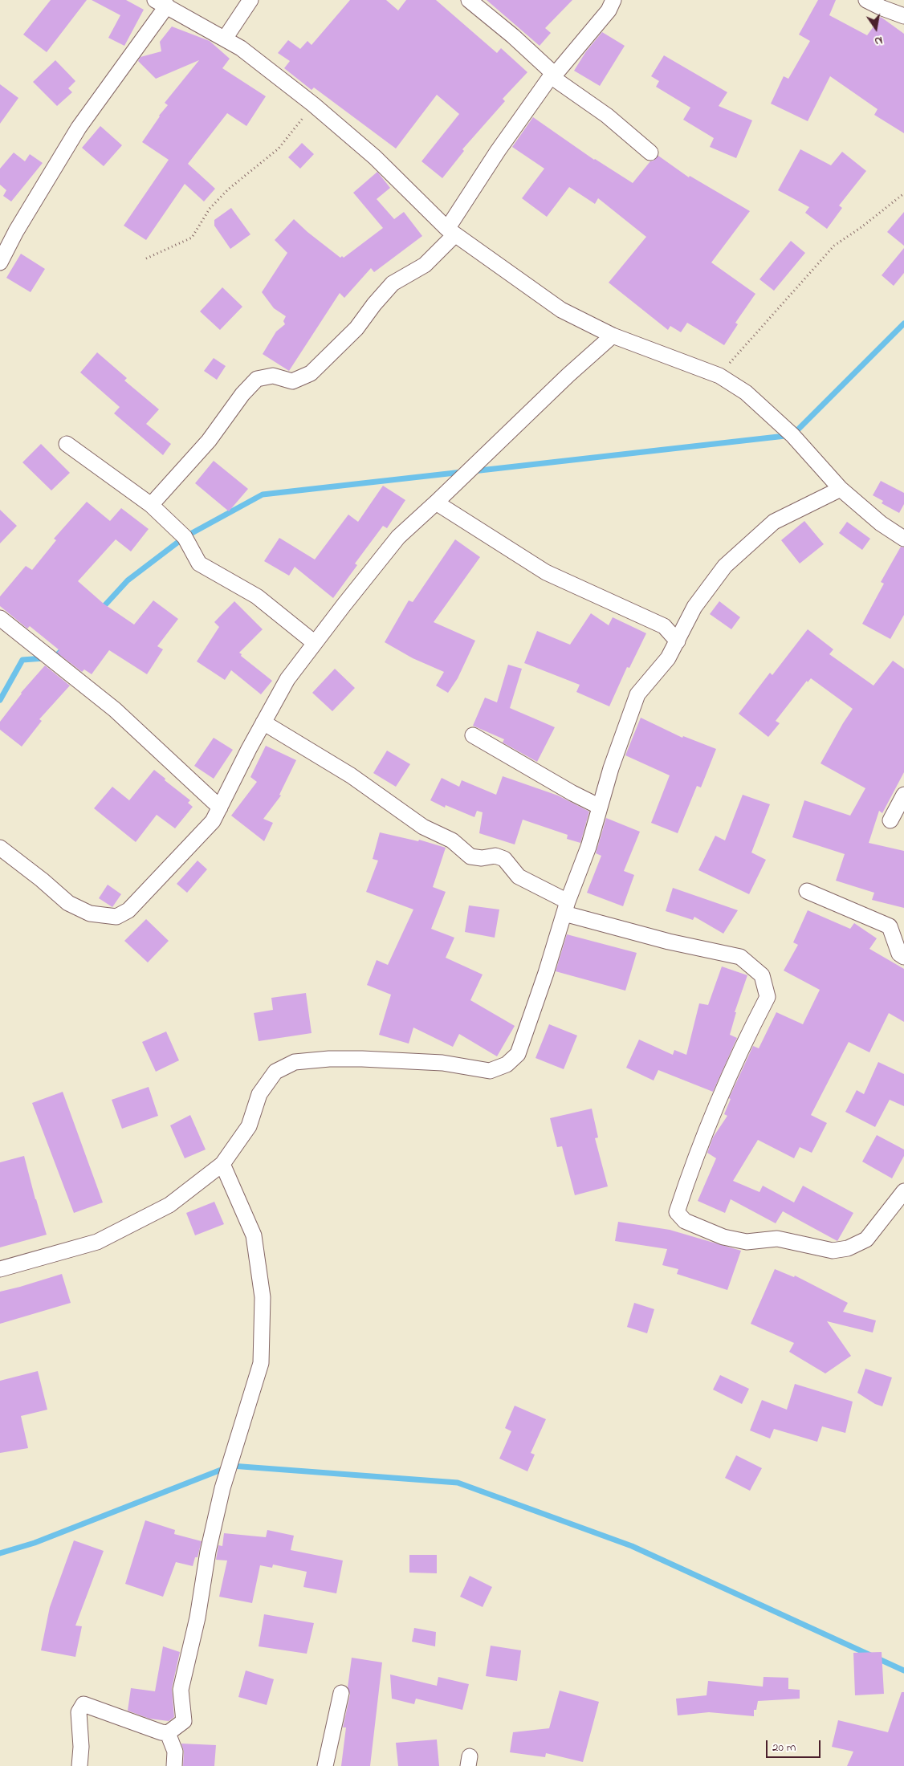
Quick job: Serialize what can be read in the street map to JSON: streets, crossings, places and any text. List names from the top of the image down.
{
  "scale_bar": "20 m",
  "north": "bottom"
}
